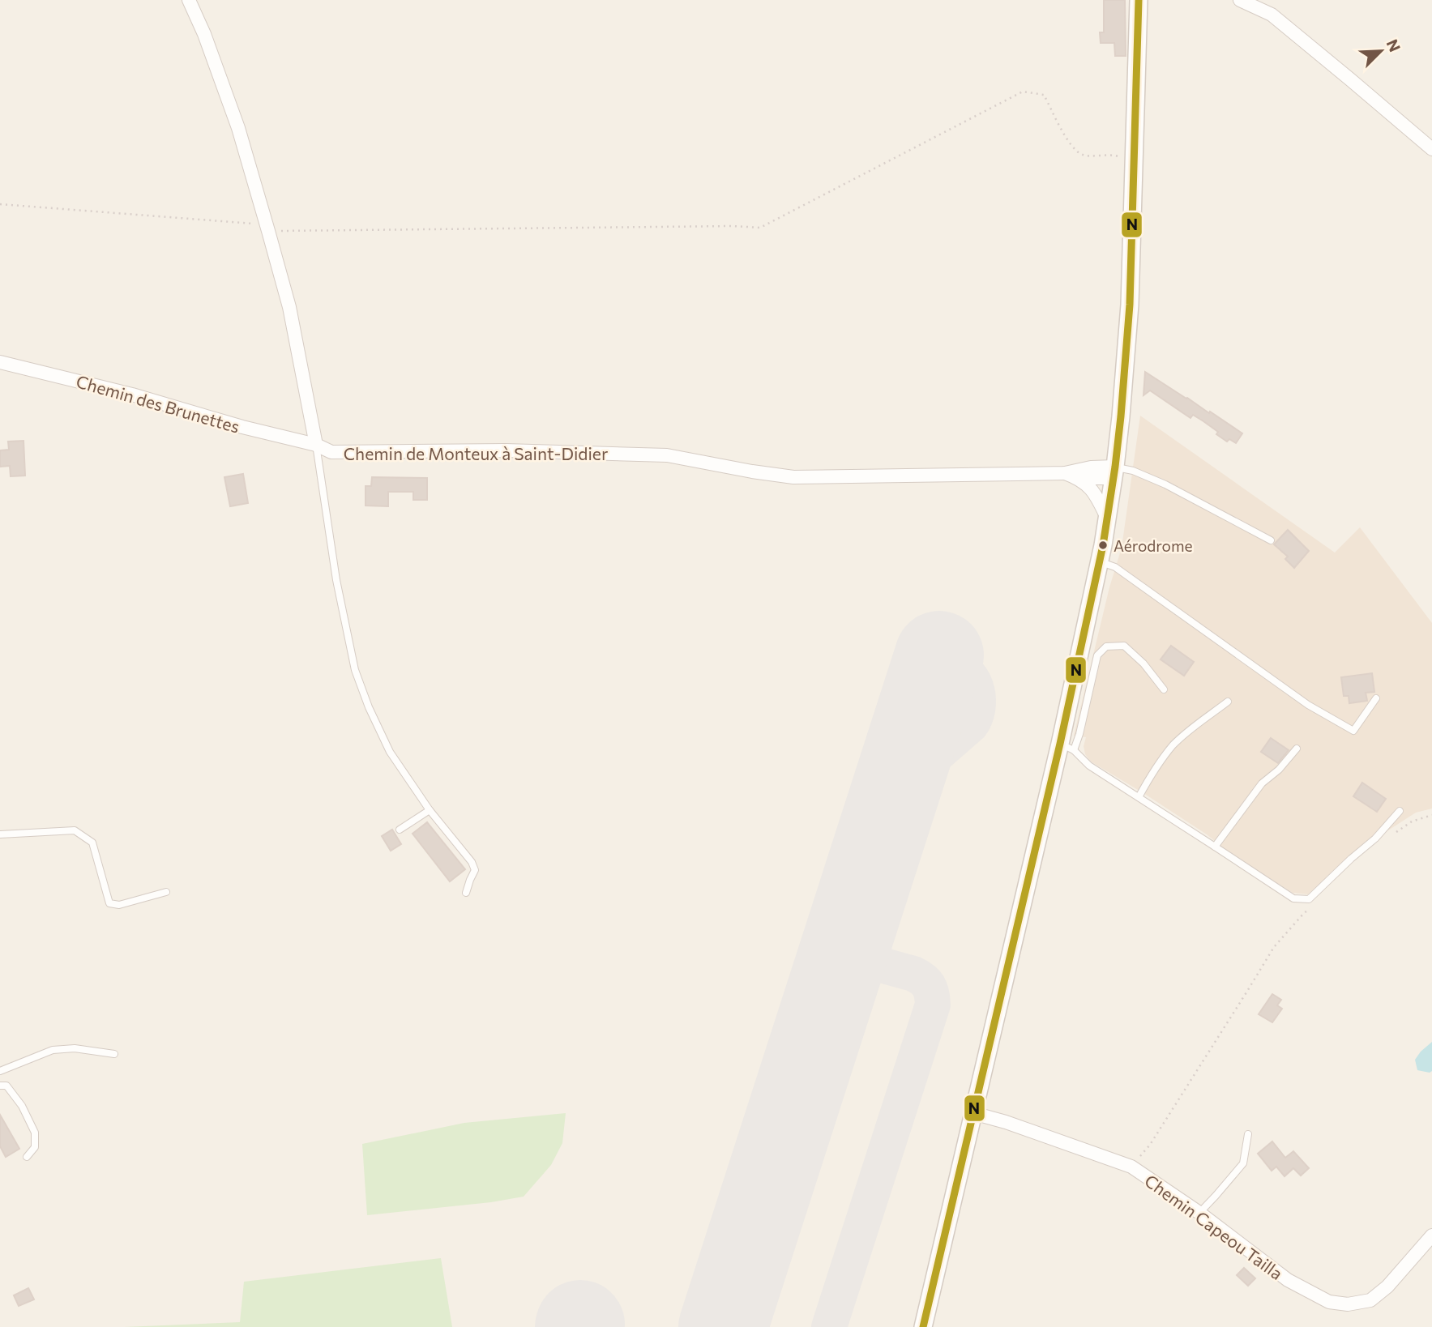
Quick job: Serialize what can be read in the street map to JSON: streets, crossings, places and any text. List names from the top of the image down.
{
  "streets": {
    "street": ["Chemin des Brunettes", "Chemin de Monteux à Saint-Didier", "Chemin Capeou Tailla"]
  },
  "crossings": [
    ["Chemin des Brunettes", "Chemin de Monteux à Saint-Didier"]
  ],
  "places": ["Aérodrome"],
  "lines": ["transit line N"],
  "north": "top right"
}
